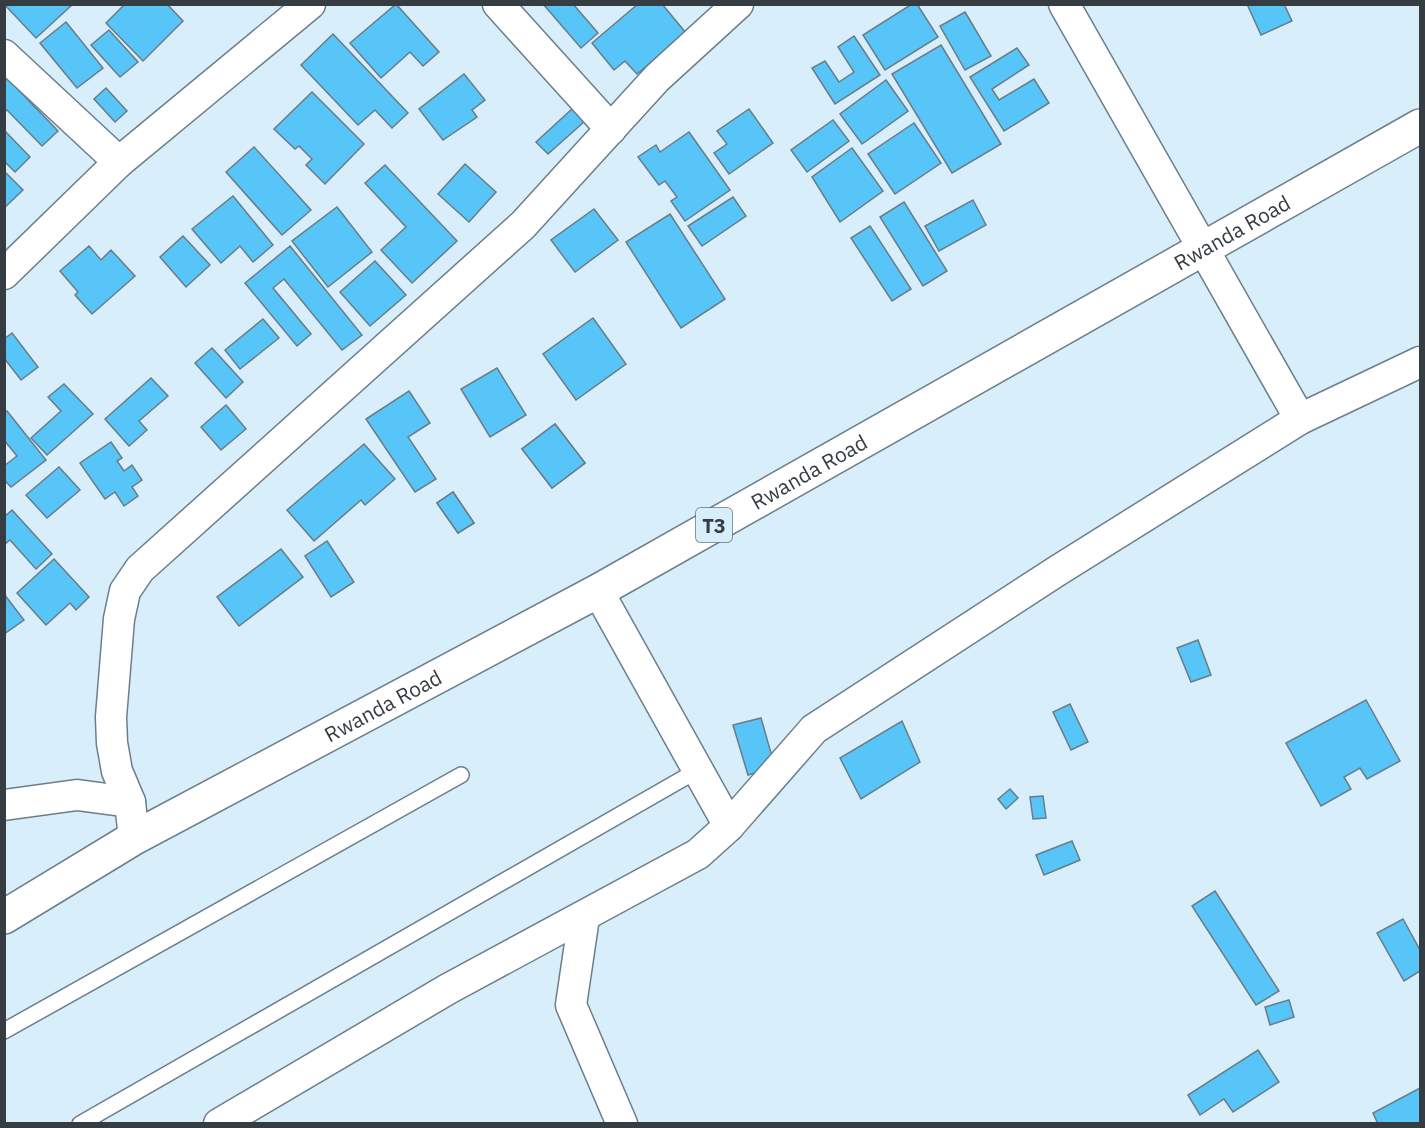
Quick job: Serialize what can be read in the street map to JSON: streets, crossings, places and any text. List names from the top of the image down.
{
  "streets": {
    "highway": ["Rwanda Road", "T3"]
  }
}
